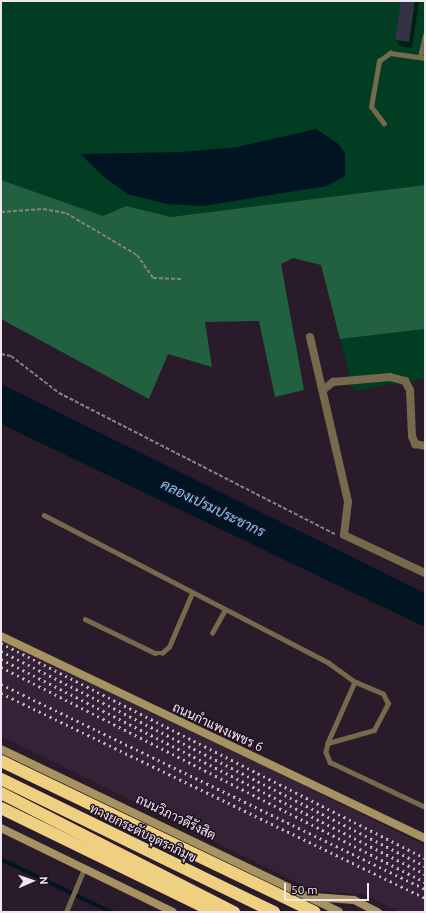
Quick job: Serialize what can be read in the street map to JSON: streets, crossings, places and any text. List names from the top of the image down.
{
  "streets": {
    "highway": ["ถนนวิภาวดีรังสิต", "ทางยกระดับอุตราภิมุข"],
    "main road": ["ถนนกำแพงเพชร 6"]
  },
  "water": ["คลองเปรมประชากร"],
  "scale_bar": "50 m",
  "north": "right"
}
